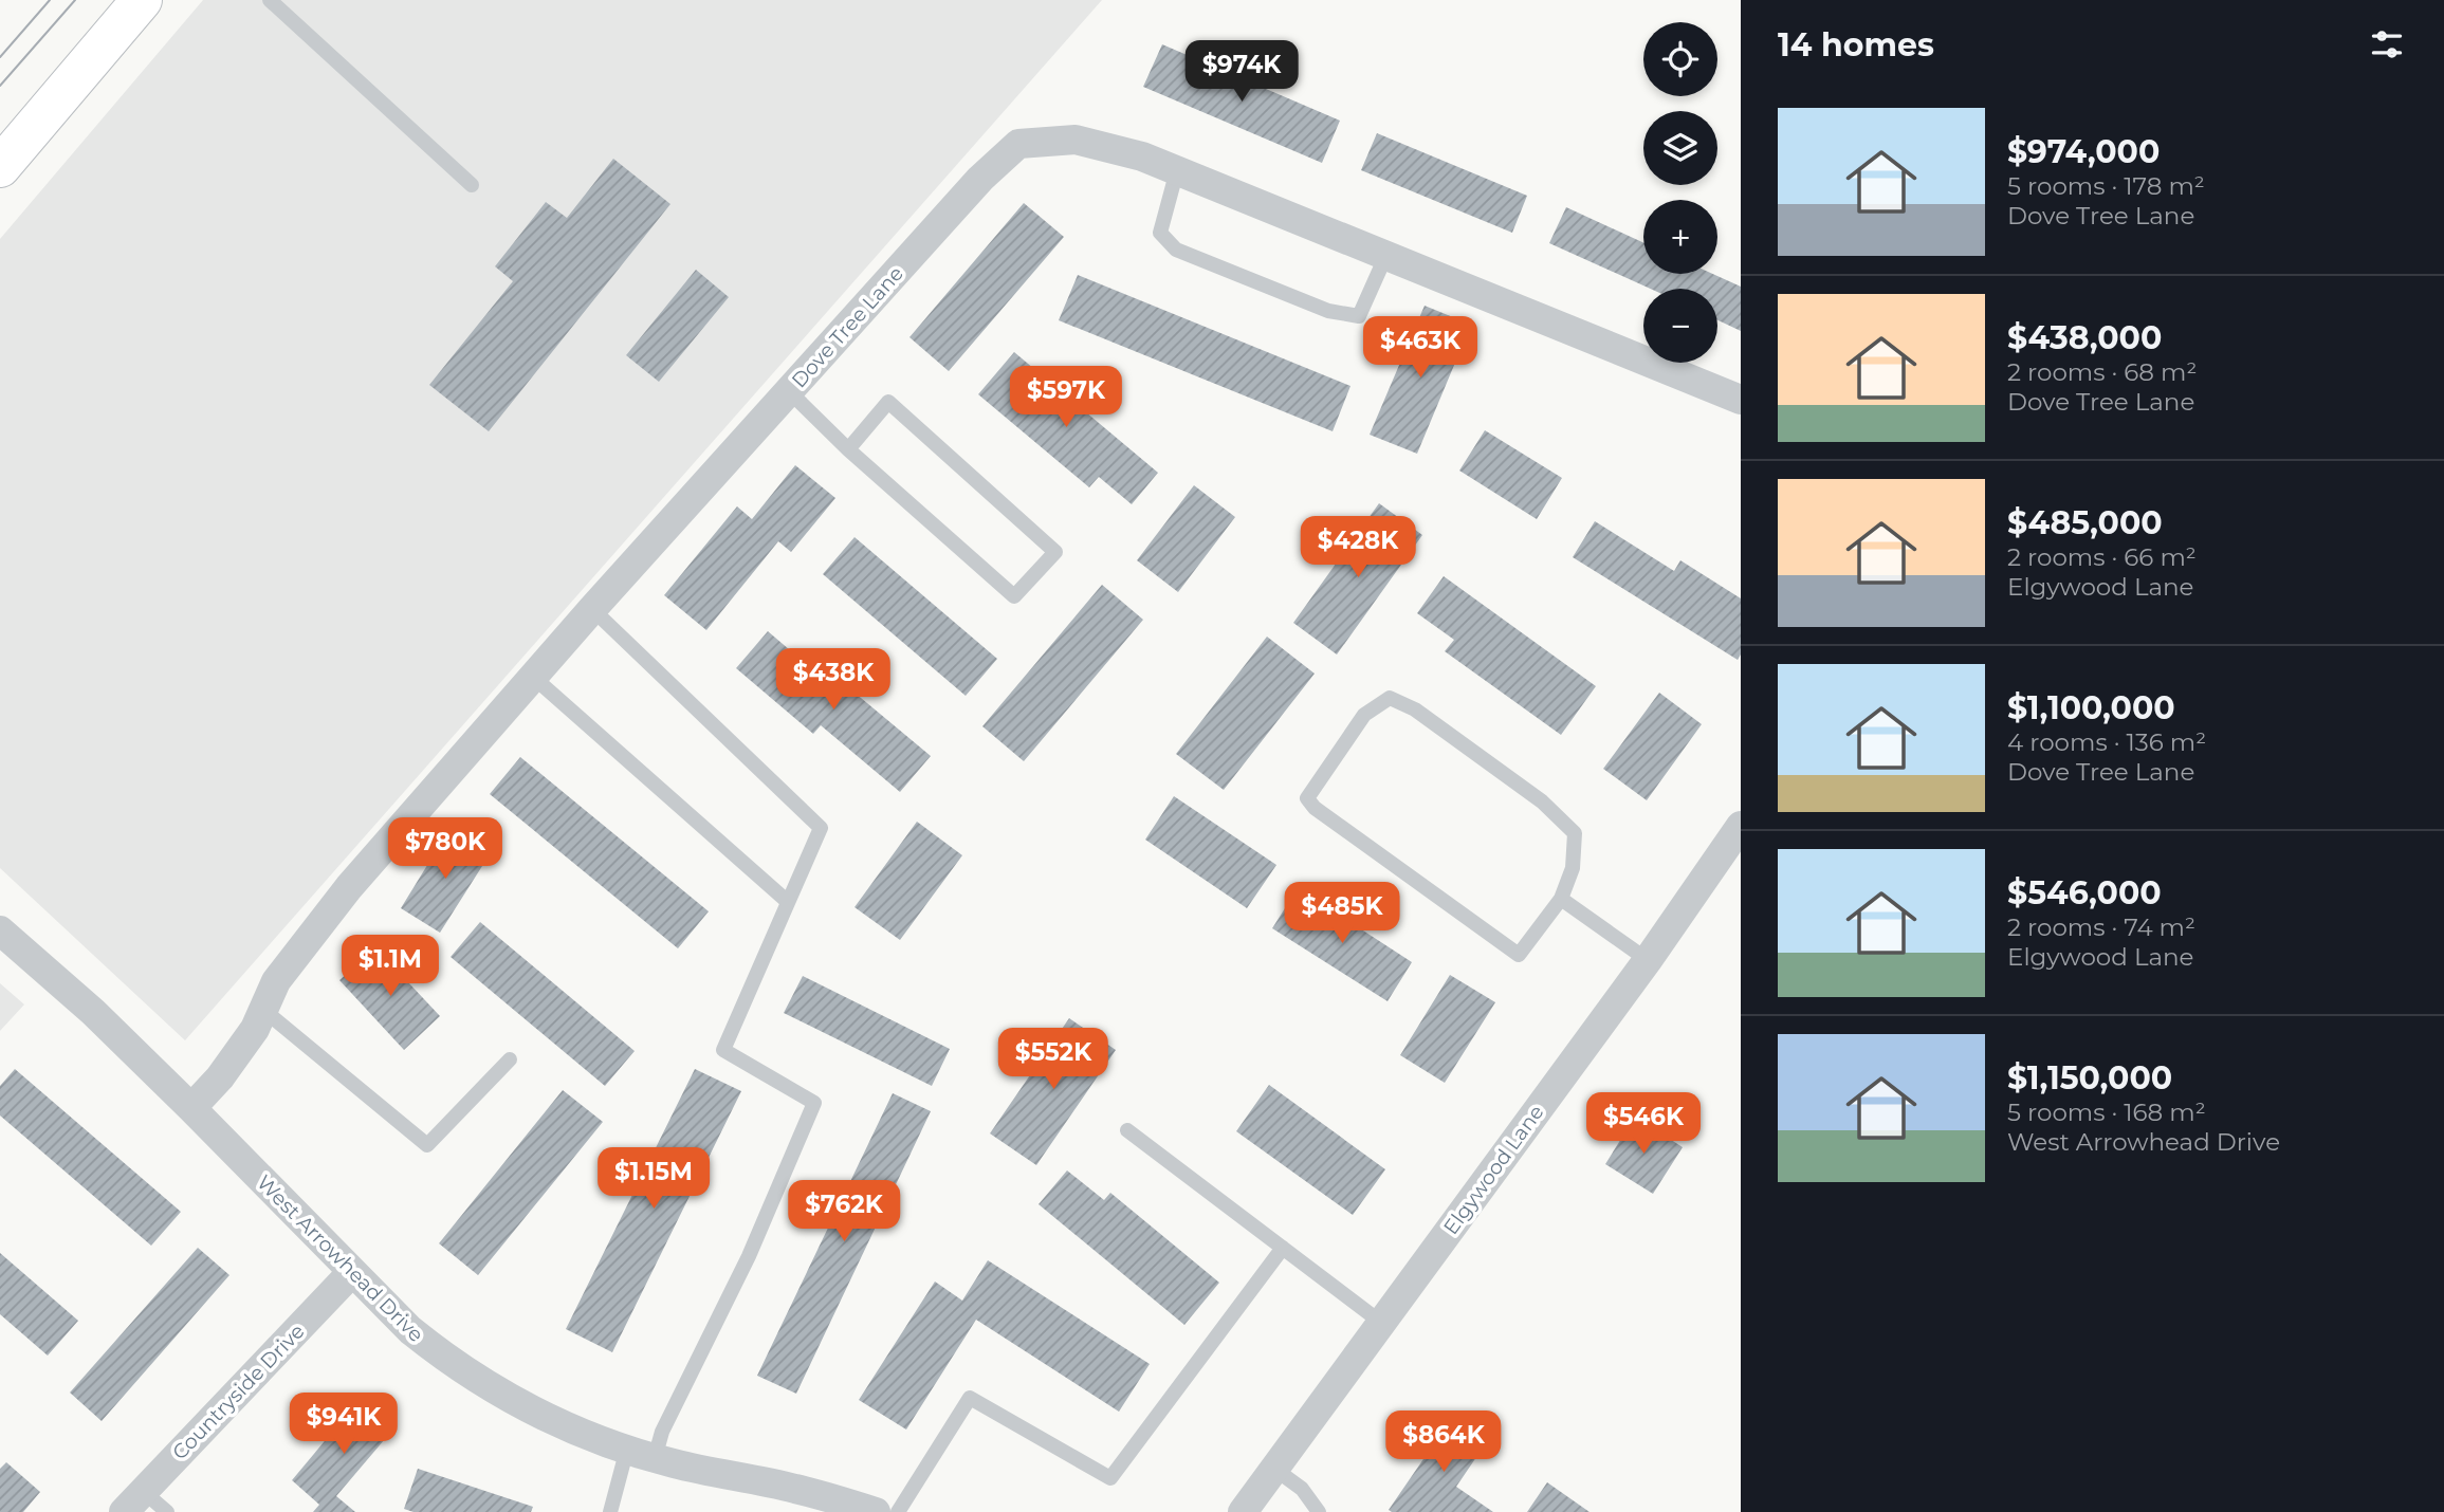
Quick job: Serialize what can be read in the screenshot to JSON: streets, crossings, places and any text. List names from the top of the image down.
{
  "streets": {
    "street": [
      "Dove Tree Lane",
      "Elgywood Lane",
      "West Arrowhead Drive",
      "Countryside Drive"
    ]
  },
  "crossings": [
    ["Dove Tree Lane", "West Arrowhead Drive"],
    ["West Arrowhead Drive", "Countryside Drive"]
  ],
  "page": {
    "heading": "14 homes",
    "map_buttons": ["+", "−"],
    "price": [
      "$974K",
      "$463K",
      "$597K",
      "$428K",
      "$438K",
      "$780K",
      "$485K",
      "$1.1M",
      "$552K",
      "$546K",
      "$1.15M",
      "$762K",
      "$941K",
      "$864K"
    ],
    "list": [
      {
        "name": "$974,000",
        "note": "5 rooms · 178 m² · Dove Tree Lane"
      },
      {
        "name": "$438,000",
        "note": "2 rooms · 68 m² · Dove Tree Lane"
      },
      {
        "name": "$485,000",
        "note": "2 rooms · 66 m² · Elgywood Lane"
      },
      {
        "name": "$1,100,000",
        "note": "4 rooms · 136 m² · Dove Tree Lane"
      },
      {
        "name": "$546,000",
        "note": "2 rooms · 74 m² · Elgywood Lane"
      },
      {
        "name": "$1,150,000",
        "note": "5 rooms · 168 m² · West Arrowhead Drive"
      }
    ]
  }
}
